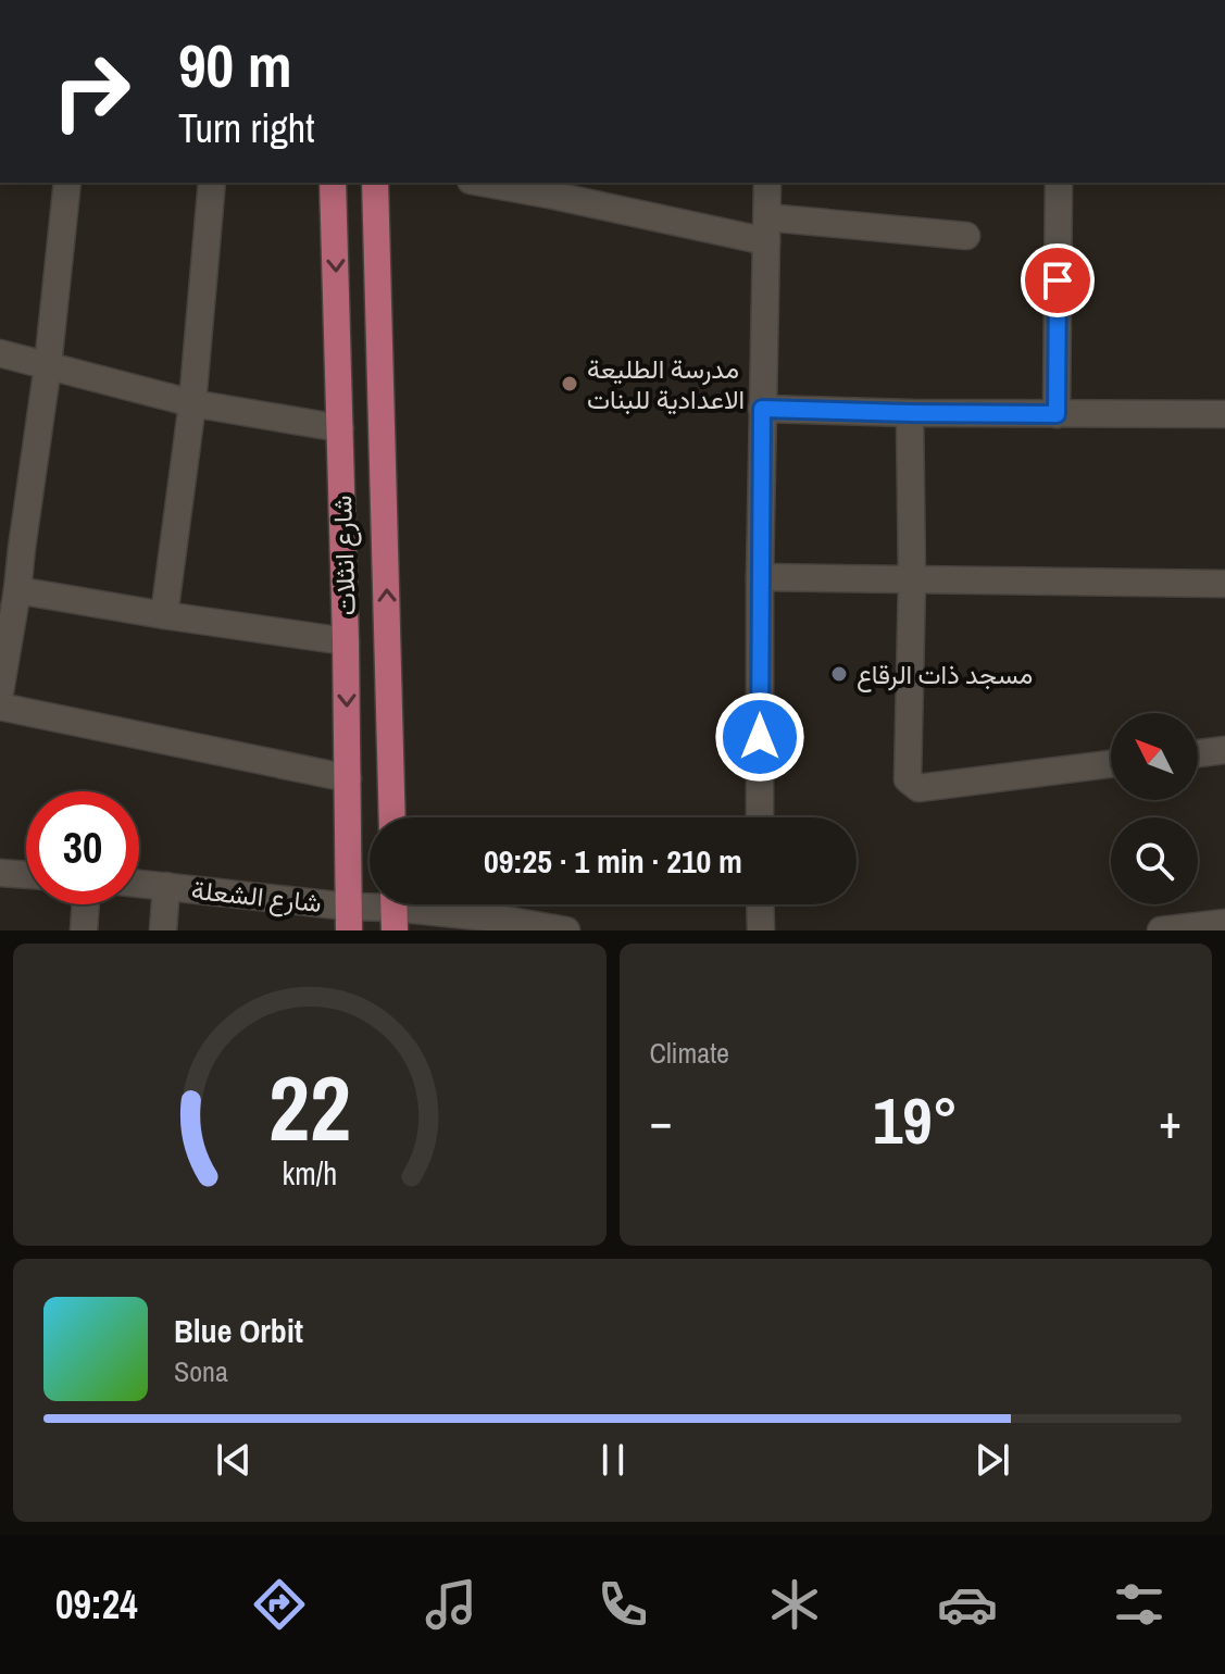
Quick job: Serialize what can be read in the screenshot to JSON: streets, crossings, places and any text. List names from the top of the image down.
{
  "streets": {
    "main road": ["شارع انثلات"],
    "street": ["شارع الشعلة"]
  },
  "crossings": [
    ["شارع انثلات", "شارع الشعلة"]
  ],
  "places": ["مدرسة الطليعة الاعدادية للبنات", "مسجد ذات الرقاع"],
  "north": "top left",
  "page": {
    "turn": ["90 m", "Turn right"],
    "limit": "30",
    "trip": "09:25 · 1 min · 210 m",
    "tile": "Climate",
    "heat": ["−", "19°", "+"],
    "song": ["Blue Orbit", "Sona"],
    "tabs": "09:24",
    "gauge": ["22", "km/h"]
  }
}
